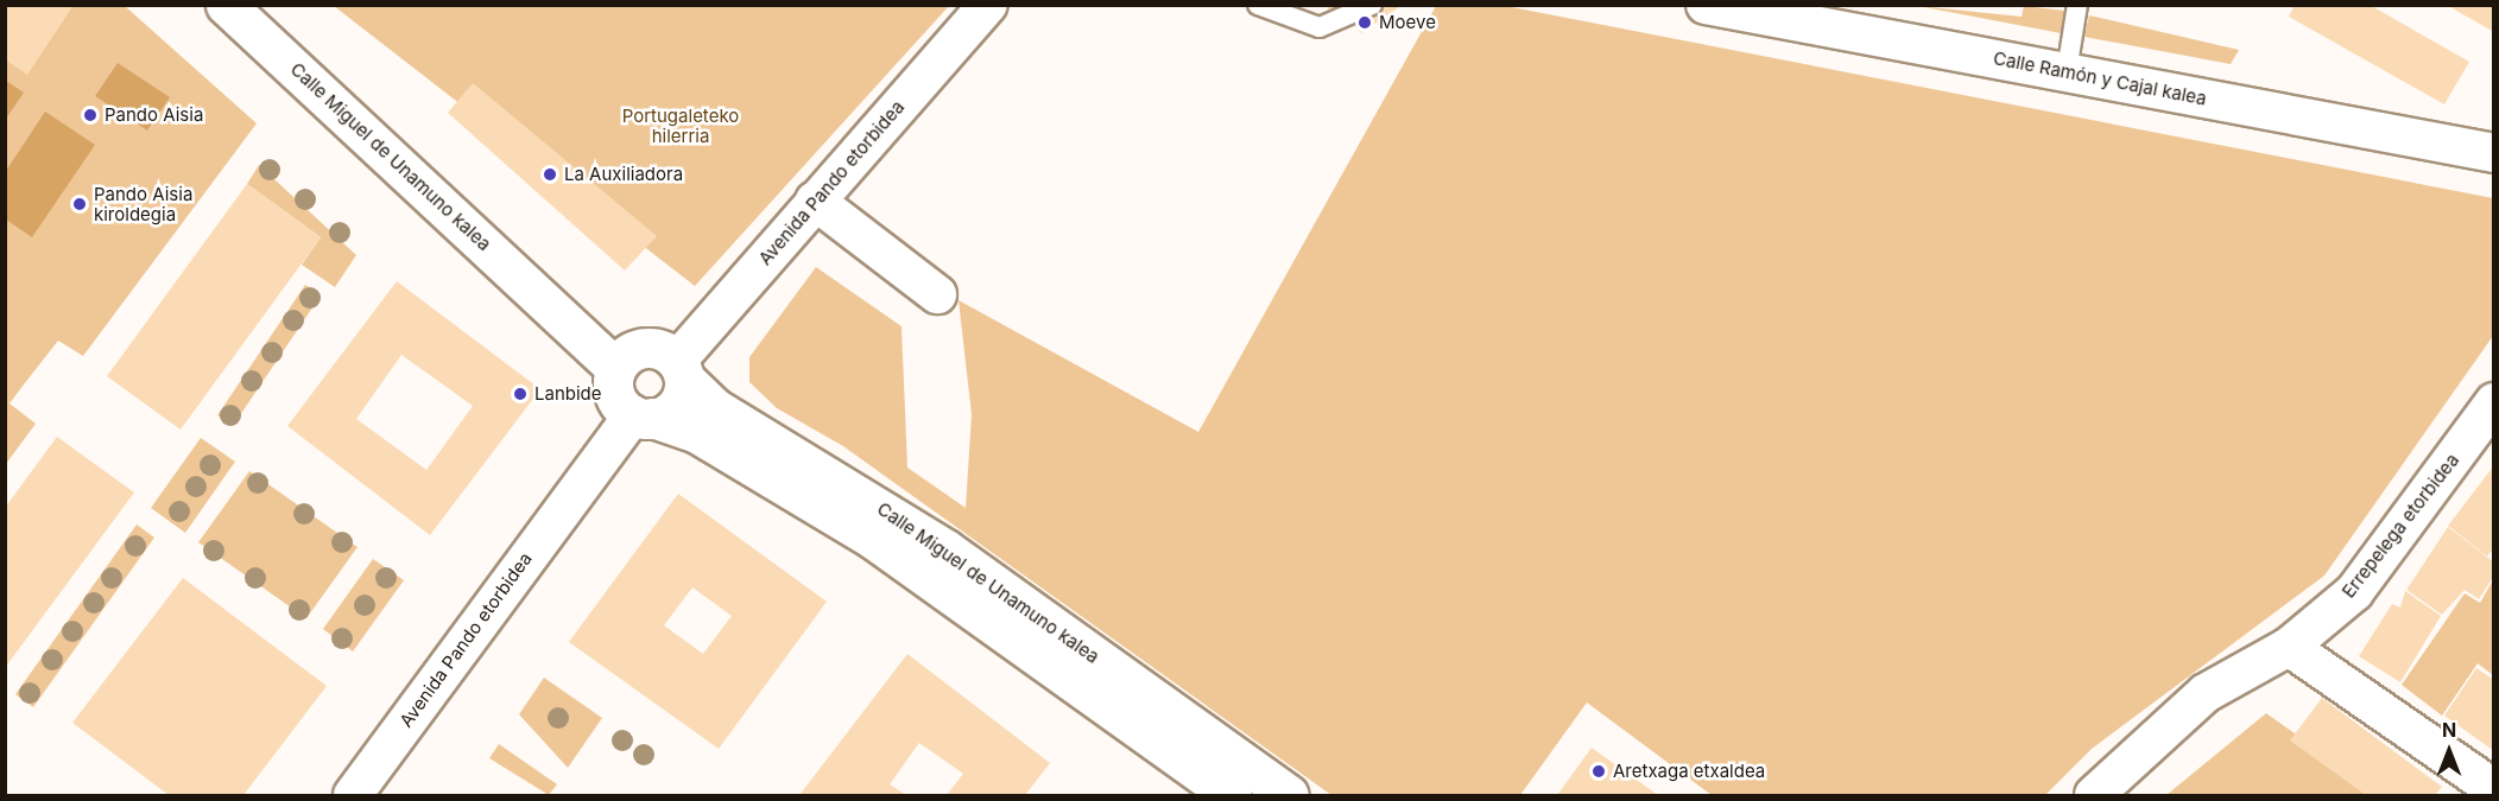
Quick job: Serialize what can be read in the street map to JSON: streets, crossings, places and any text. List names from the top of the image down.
{
  "streets": {
    "street": [
      "Calle Ramón y Cajal kalea",
      "Calle Miguel de Unamuno kalea",
      "Avenida Pando etorbidea",
      "Errepelega etorbidea"
    ]
  },
  "crossings": [
    ["Calle Miguel de Unamuno kalea", "Avenida Pando etorbidea"]
  ],
  "parks": ["Portugaleteko hilerria"],
  "places": [
    "Moeve",
    "Pando Aisia",
    "La Auxiliadora",
    "Pando Aisia kiroldegia",
    "Lanbide",
    "Aretxaga etxaldea"
  ],
  "north": "top"
}
